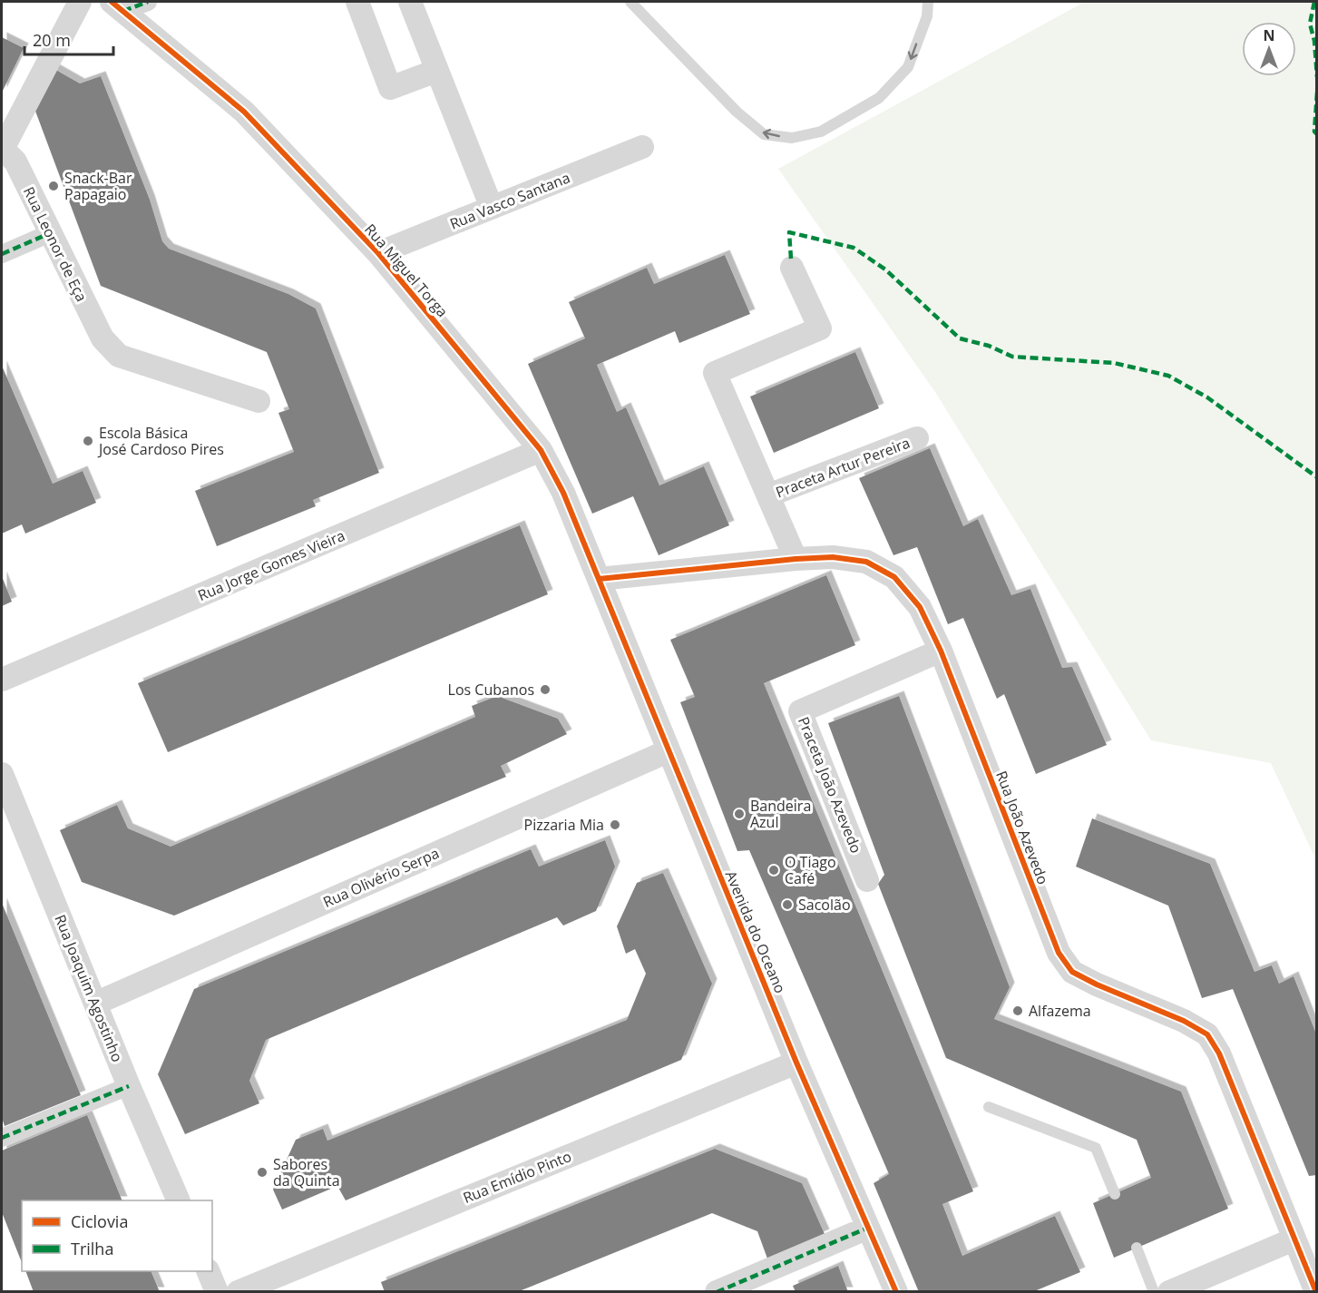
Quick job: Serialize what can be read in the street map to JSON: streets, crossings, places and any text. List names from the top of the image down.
{
  "streets": {
    "street": [
      "Rua Vasco Santana",
      "Rua Leonor de Eça",
      "Rua Miguel Torga",
      "Praceta Artur Pereira",
      "Rua Jorge Gomes Vieira",
      "Praceta João Azevedo",
      "Rua João Azevedo",
      "Rua Olivério Serpa",
      "Avenida do Oceano",
      "Rua Joaquim Agostinho",
      "Rua Emídio Pinto"
    ]
  },
  "crossings": [
    ["Rua Vasco Santana", "Rua Miguel Torga"],
    ["Rua Miguel Torga", "Rua Jorge Gomes Vieira"],
    ["Rua Miguel Torga", "Rua João Azevedo"],
    ["Rua Miguel Torga", "Avenida do Oceano"],
    ["Praceta Artur Pereira", "Rua João Azevedo"],
    ["Praceta João Azevedo", "Rua João Azevedo"],
    ["Rua João Azevedo", "Avenida do Oceano"],
    ["Rua Olivério Serpa", "Avenida do Oceano"],
    ["Rua Olivério Serpa", "Rua Joaquim Agostinho"],
    ["Avenida do Oceano", "Rua Emídio Pinto"]
  ],
  "places": [
    "Snack-Bar Papagaio",
    "Escola Básica José Cardoso Pires",
    "Los Cubanos",
    "Bandeira Azul",
    "Pizzaria Mia",
    "O Tiago Café",
    "Sacolão",
    "Alfazema",
    "Sabores da Quinta"
  ],
  "legend": ["Ciclovia", "Trilha"],
  "scale_bar": "20 m",
  "north": "top"
}
